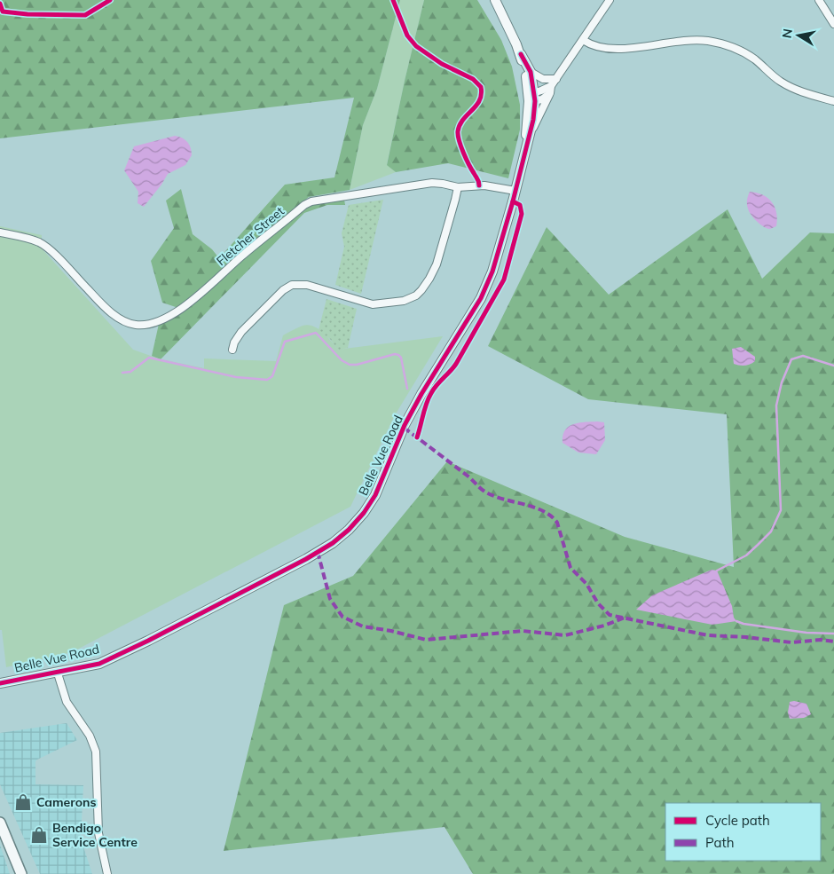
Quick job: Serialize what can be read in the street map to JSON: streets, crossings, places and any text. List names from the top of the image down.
{
  "streets": {
    "street": ["Fletcher Street", "Belle Vue Road"]
  },
  "crossings": [
    ["Fletcher Street", "Belle Vue Road"]
  ],
  "places": {
    "shop": ["Camerons", "Bendigo Service Centre"]
  },
  "legend": ["Cycle path", "Path"],
  "north": "left"
}
